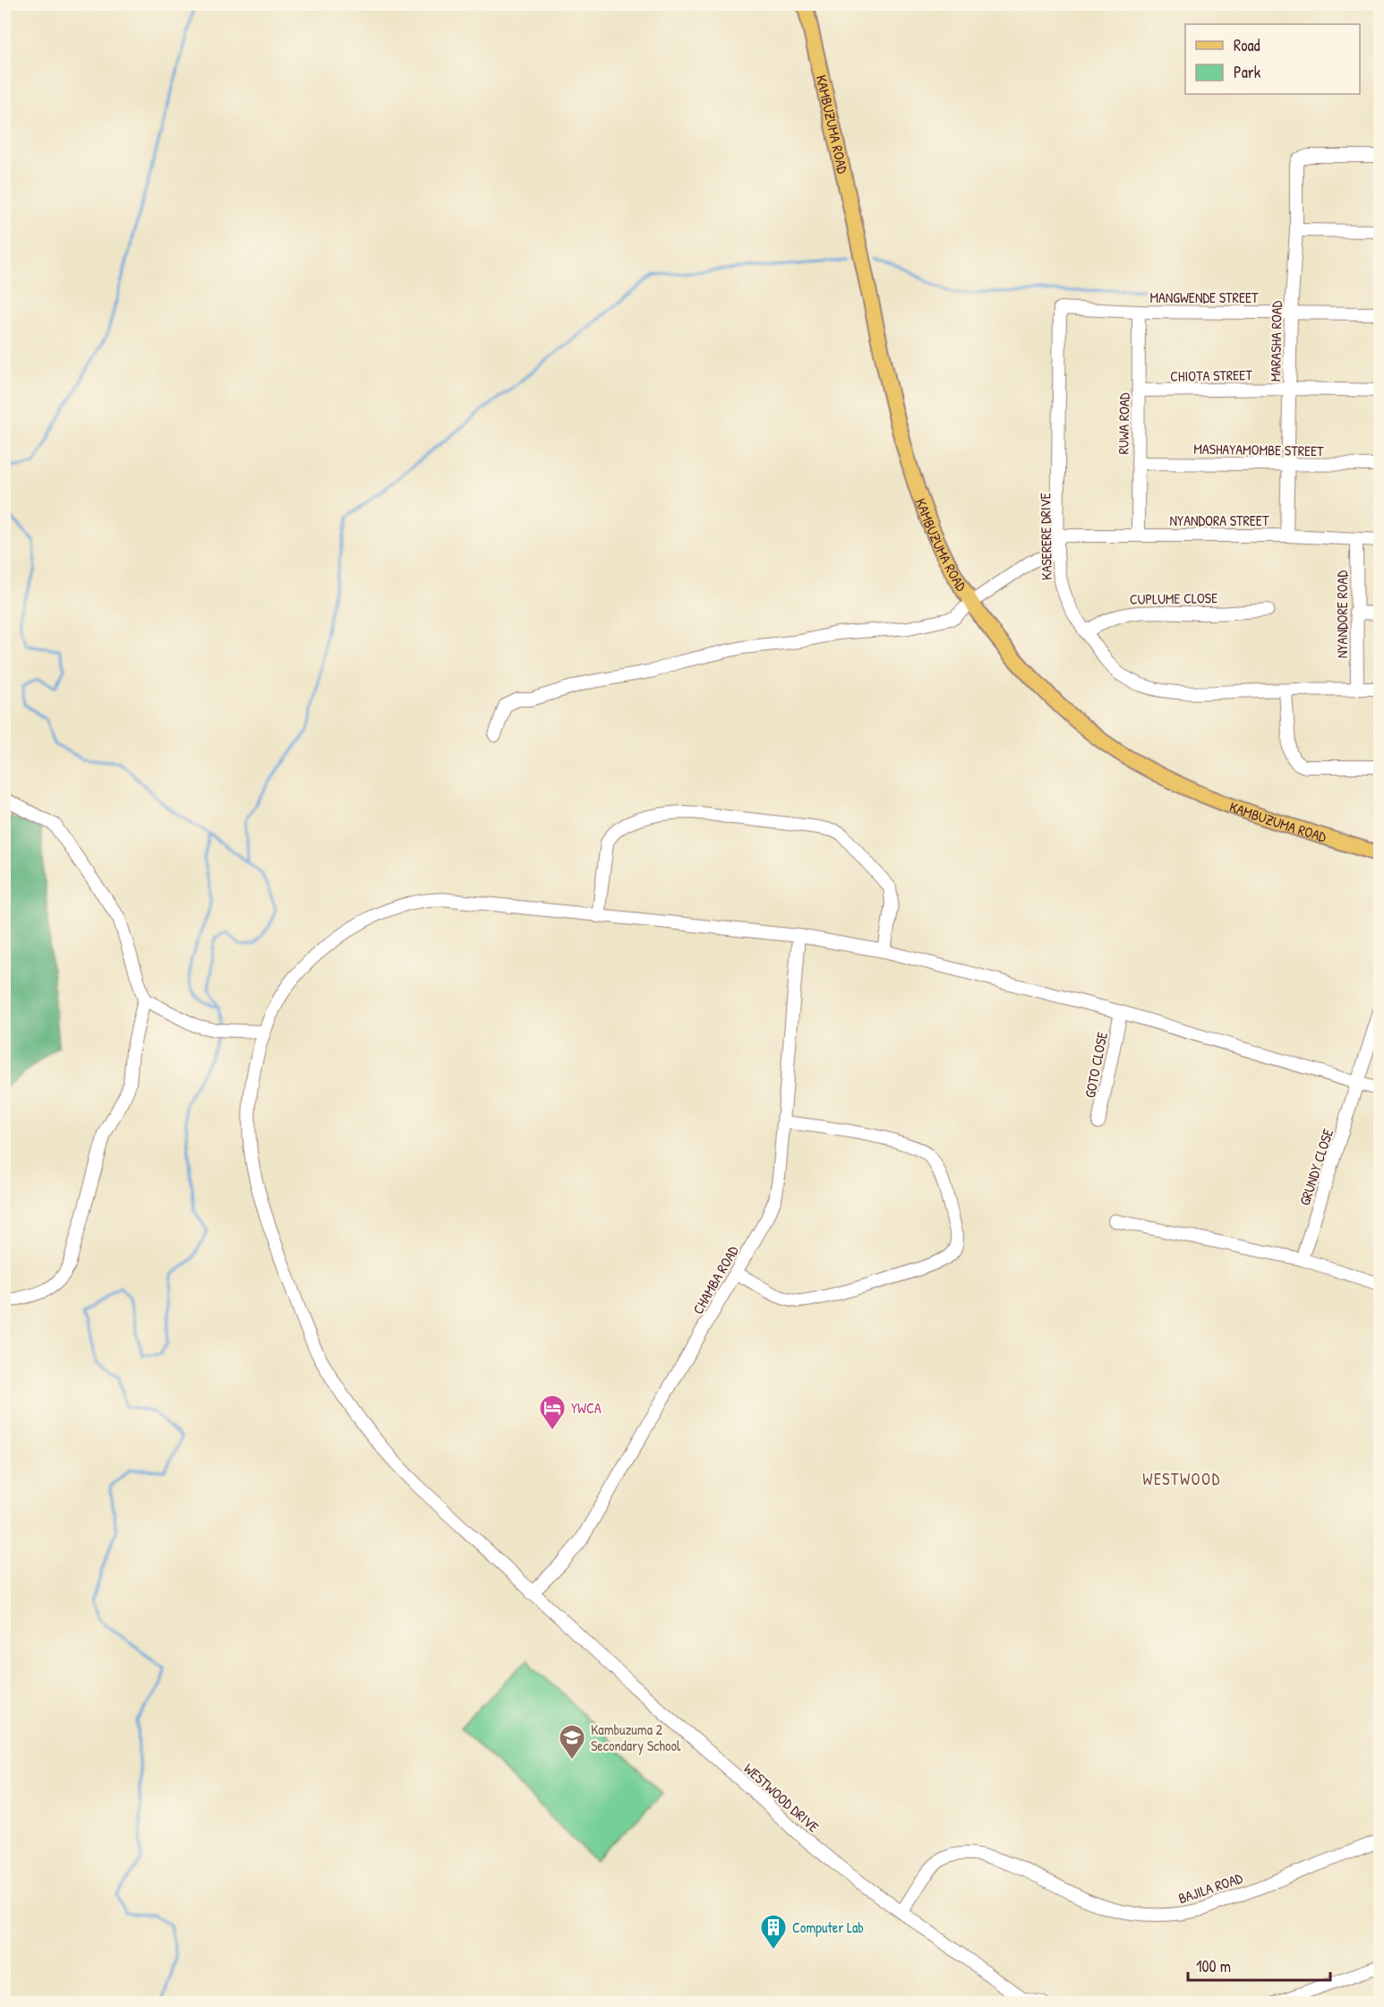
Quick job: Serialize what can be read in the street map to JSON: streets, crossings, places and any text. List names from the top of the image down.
{
  "streets": {
    "main road": ["KAMBUZUMA ROAD"],
    "street": [
      "MANGWENDE STREET",
      "MARASHA ROAD",
      "CHIOTA STREET",
      "RUWA ROAD",
      "MASHAYAMOMBE STREET",
      "NYANDORA STREET",
      "KASERERE DRIVE",
      "CUPLUME CLOSE",
      "NYANDORE ROAD",
      "GOTO CLOSE",
      "GRUNDY CLOSE",
      "CHAMBA ROAD",
      "WESTWOOD DRIVE",
      "BAJILA ROAD"
    ]
  },
  "crossings": [
    ["MANGWENDE STREET", "MARASHA ROAD"],
    ["MANGWENDE STREET", "RUWA ROAD"],
    ["MANGWENDE STREET", "KASERERE DRIVE"],
    ["MARASHA ROAD", "CHIOTA STREET"],
    ["MARASHA ROAD", "MASHAYAMOMBE STREET"],
    ["MARASHA ROAD", "NYANDORA STREET"],
    ["CHIOTA STREET", "RUWA ROAD"],
    ["RUWA ROAD", "MASHAYAMOMBE STREET"],
    ["RUWA ROAD", "NYANDORA STREET"],
    ["NYANDORA STREET", "KASERERE DRIVE"],
    ["NYANDORA STREET", "NYANDORE ROAD"],
    ["KASERERE DRIVE", "CUPLUME CLOSE"],
    ["KASERERE DRIVE", "NYANDORE ROAD"],
    ["GOTO CLOSE", "WESTWOOD DRIVE"],
    ["GRUNDY CLOSE", "WESTWOOD DRIVE"],
    ["CHAMBA ROAD", "WESTWOOD DRIVE"],
    ["WESTWOOD DRIVE", "BAJILA ROAD"]
  ],
  "districts": ["WESTWOOD"],
  "places": {
    "hotel": ["YWCA"],
    "school or university": ["Kambuzuma 2 Secondary School"],
    "building": ["Computer Lab"]
  },
  "legend": ["Road", "Park"],
  "scale_bar": "100 m"
}
